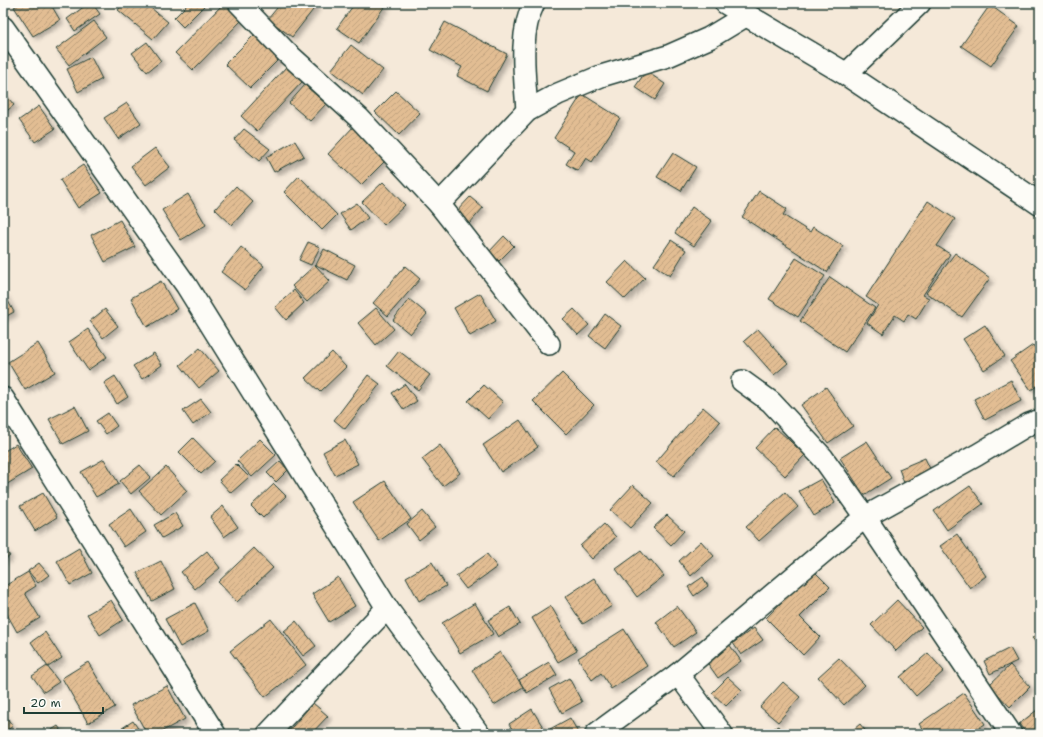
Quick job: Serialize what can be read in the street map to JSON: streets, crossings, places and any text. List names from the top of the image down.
{
  "scale_bar": "20 m"
}
